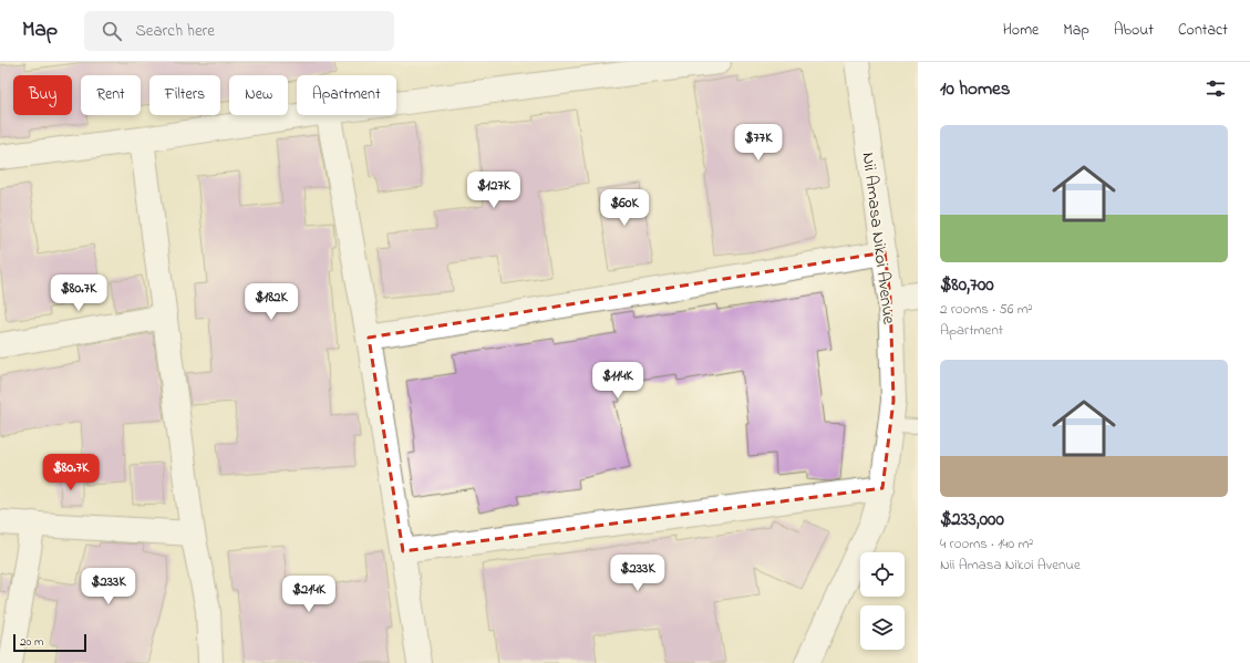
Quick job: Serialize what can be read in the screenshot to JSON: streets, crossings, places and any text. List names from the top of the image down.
{
  "streets": {
    "street": ["Nii Amasa Nikoi Avenue"]
  },
  "scale_bar": "20 m",
  "page": {
    "header": "Map",
    "search": "Search here",
    "nav": [
      "Home",
      "Map",
      "About",
      "Contact"
    ],
    "heading": "10 homes",
    "chip": [
      "Buy",
      "Rent",
      "Filters",
      "New",
      "Apartment"
    ],
    "list": [
      {
        "name": "$80,700",
        "note": "2 rooms · 56 m² · Apartment"
      },
      {
        "name": "$233,000",
        "note": "4 rooms · 140 m² · Nii Amasa Nikoi Avenue"
      }
    ],
    "price": [
      "$77K",
      "$127K",
      "$60K",
      "$80.7K",
      "$182K",
      "$114K",
      "$80.7K",
      "$233K",
      "$233K",
      "$214K"
    ],
    "scale": "20 m"
  }
}
